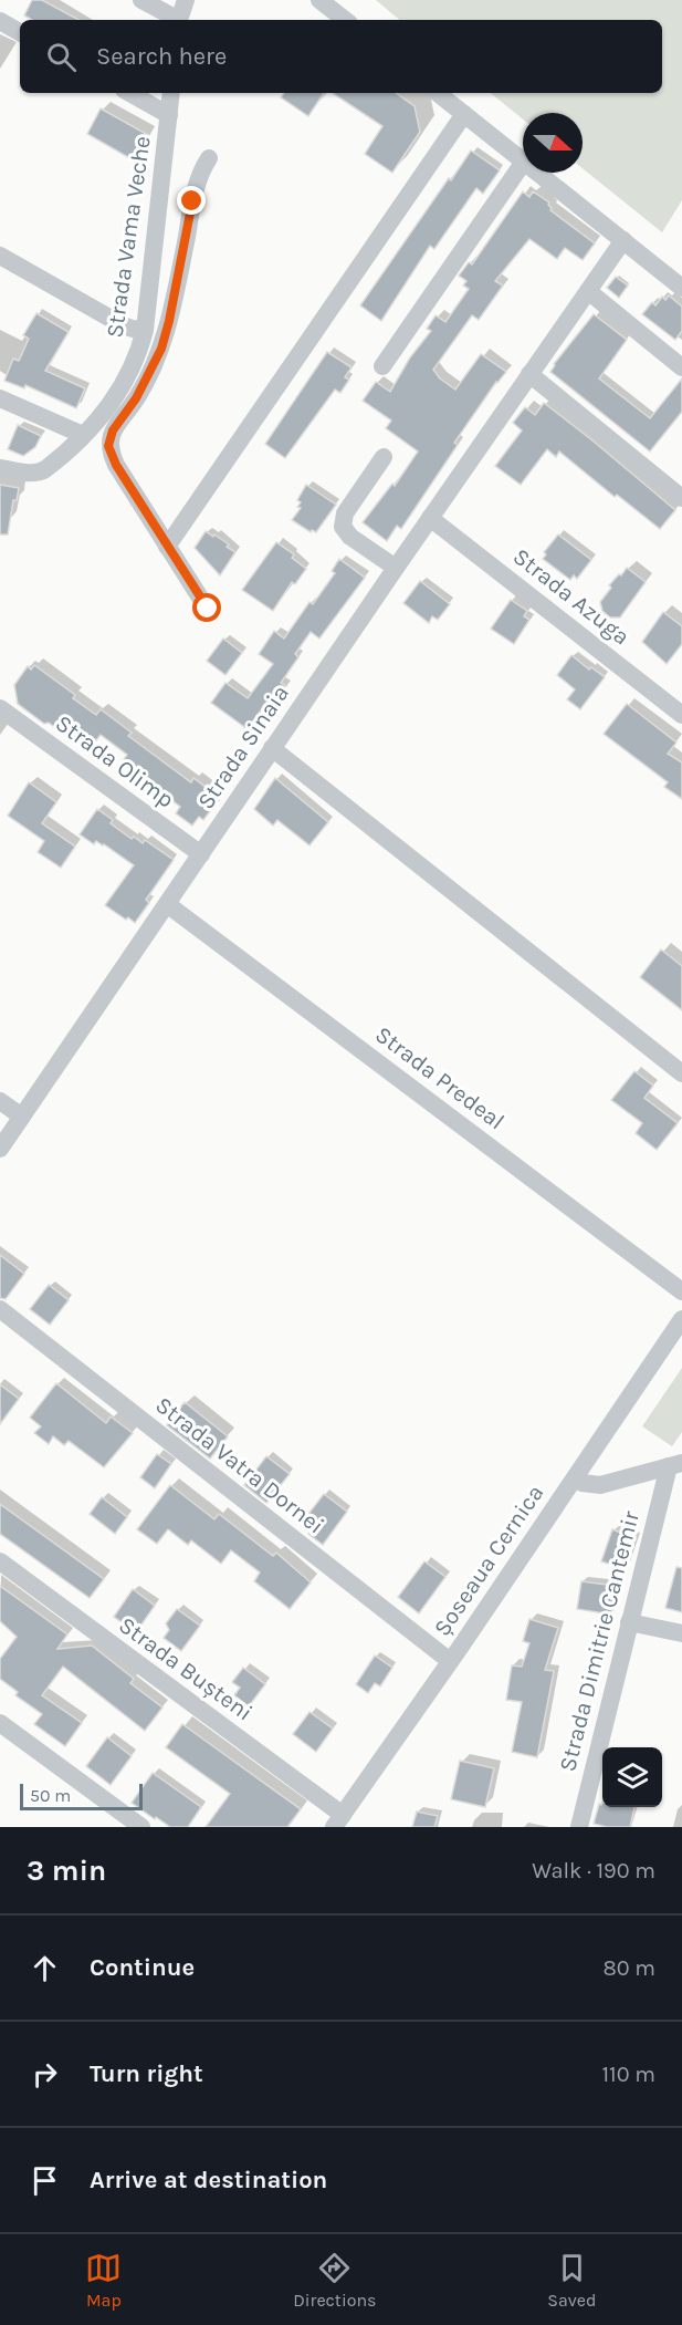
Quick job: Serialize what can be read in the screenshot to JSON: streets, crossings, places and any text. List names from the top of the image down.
{
  "streets": {
    "street": [
      "Strada Vama Veche",
      "Strada Azuga",
      "Strada Sinaia",
      "Strada Olimp",
      "Strada Predeal",
      "Strada Vatra Dornei",
      "Șoseaua Cernica",
      "Strada Dimitrie Cantemir",
      "Strada Bușteni"
    ]
  },
  "crossings": [
    ["Strada Azuga", "Strada Sinaia"],
    ["Strada Sinaia", "Strada Olimp"],
    ["Strada Sinaia", "Strada Predeal"],
    ["Strada Vatra Dornei", "Șoseaua Cernica"],
    ["Șoseaua Cernica", "Strada Bușteni"]
  ],
  "scale_bar": "50 m",
  "north": "right",
  "page": {
    "search": "Search here",
    "scale": "50 m",
    "heading": ["3 min", "Walk · 190 m"],
    "list": [
      ["Continue", "80 m"],
      ["Turn right", "110 m"],
      "Arrive at destination"
    ],
    "nav": ["Map", "Directions", "Saved"]
  }
}
